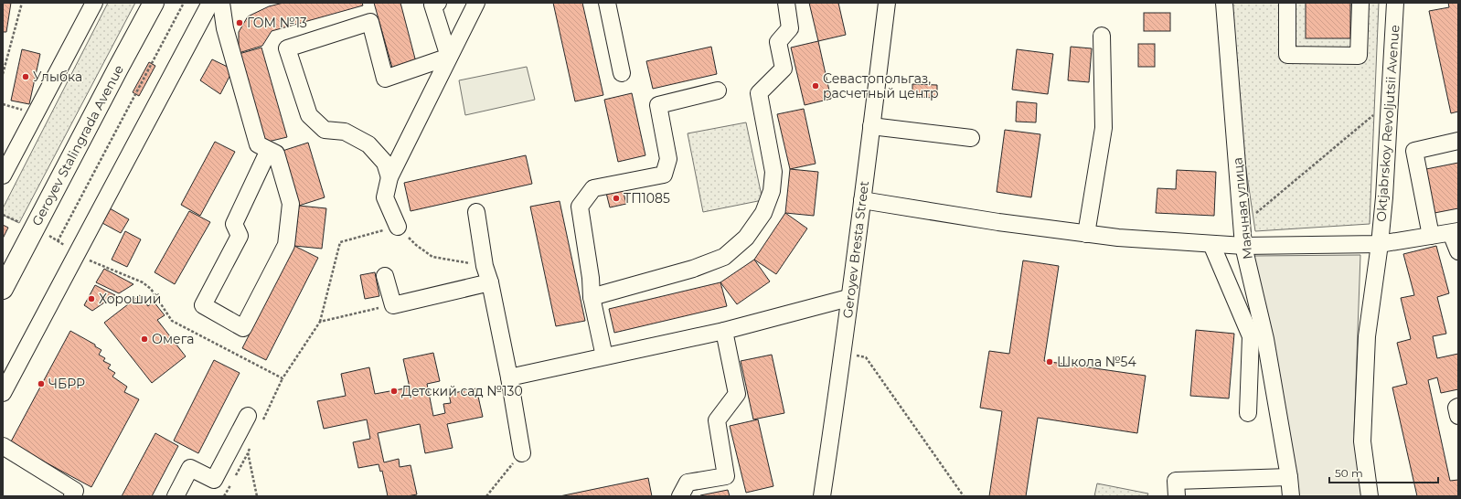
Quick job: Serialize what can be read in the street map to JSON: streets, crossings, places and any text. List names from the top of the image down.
{
  "streets": {
    "main road": ["Geroyev Stalingrada Avenue"],
    "street": ["Oktjabrskoy Revoljutsii Avenue", "Маячная улица", "Geroyev Bresta Street"]
  },
  "places": [
    "ГОМ №13",
    "Улыбка",
    "Севастопольгаз, расчетный центр",
    "ТП1085",
    "Хороший",
    "Омега",
    "Школа №54",
    "ЧБРР",
    "Детский сад №130"
  ],
  "scale_bar": "50 m"
}
